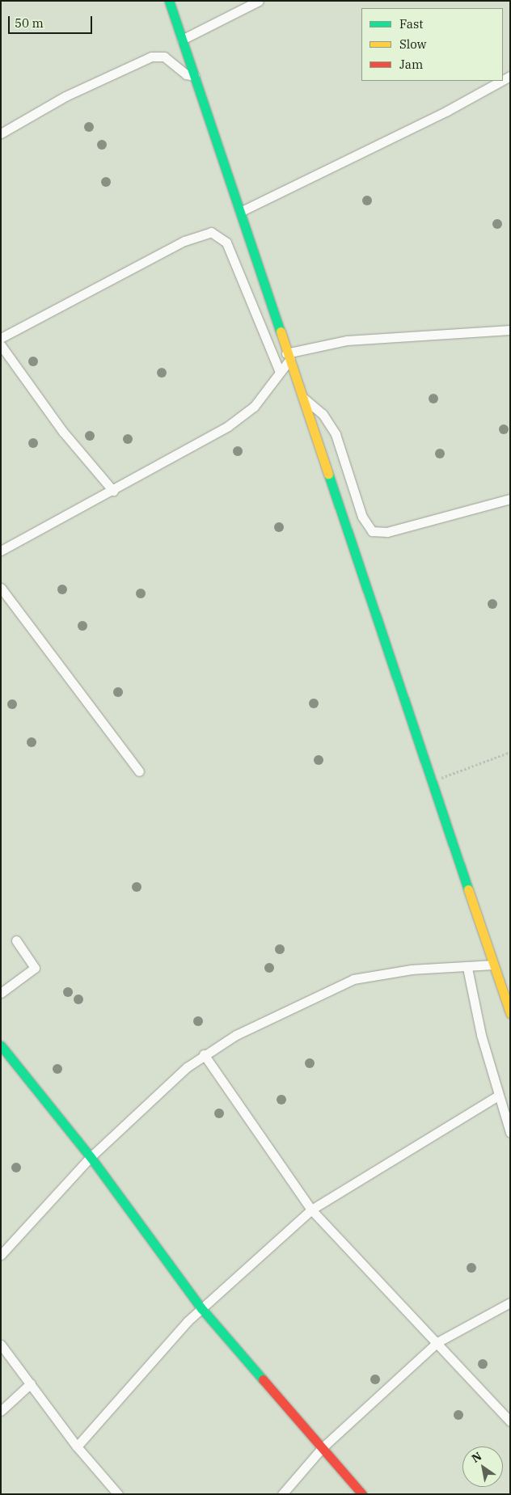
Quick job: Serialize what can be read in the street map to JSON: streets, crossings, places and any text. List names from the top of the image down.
{
  "legend": ["Fast", "Slow", "Jam"],
  "scale_bar": "50 m",
  "north": "top left"
}
